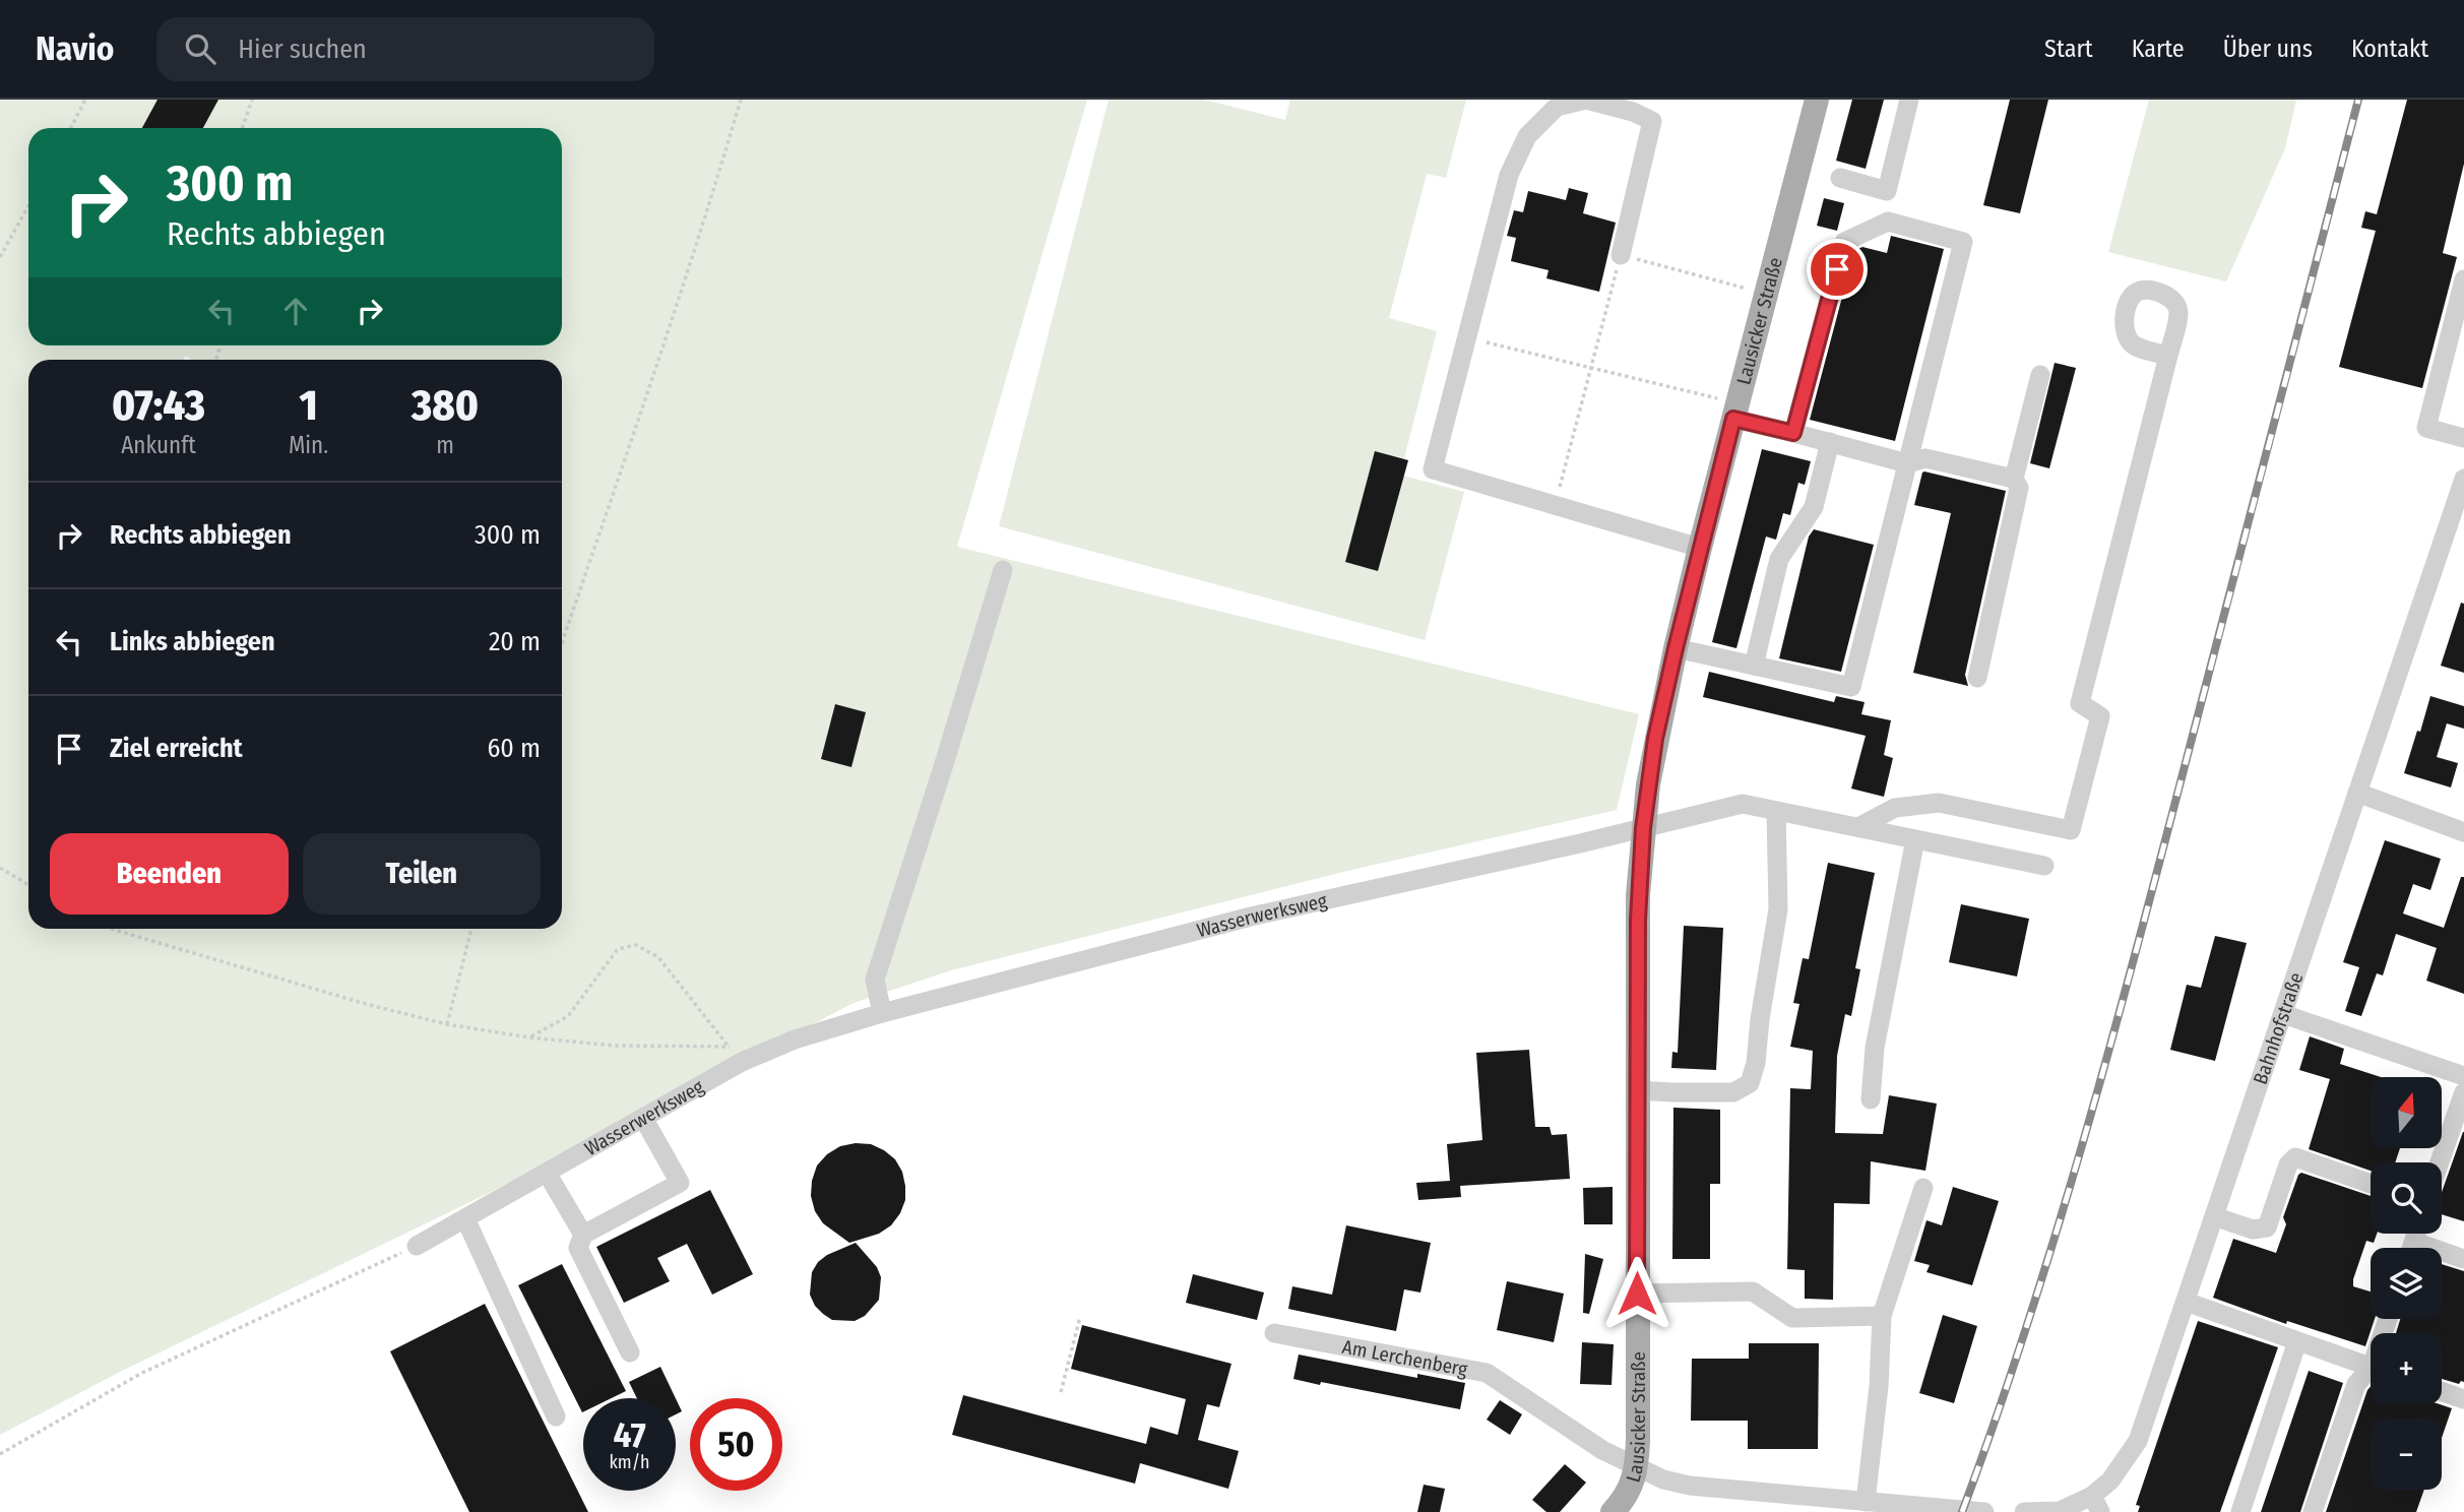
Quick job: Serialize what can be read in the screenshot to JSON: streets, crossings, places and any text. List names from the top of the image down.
{
  "streets": {
    "main road": ["Lausicker Straße"],
    "street": ["Wasserwerksweg", "Bahnhofstraße", "Am Lerchenberg"]
  },
  "crossings": [
    ["Lausicker Straße", "Wasserwerksweg"],
    ["Lausicker Straße", "Am Lerchenberg"]
  ],
  "north": "top",
  "page": {
    "header": "Navio",
    "search": "Hier suchen",
    "nav": [
      "Start",
      "Karte",
      "Über uns",
      "Kontakt"
    ],
    "turn": ["300 m", "Rechts abbiegen"],
    "eta": [
      "07:43",
      "Ankunft",
      "1",
      "Min.",
      "380",
      "m"
    ],
    "list": [
      {
        "name": "Rechts abbiegen",
        "value": "300 m"
      },
      {
        "name": "Links abbiegen",
        "value": "20 m"
      },
      {
        "name": "Ziel erreicht",
        "value": "60 m"
      }
    ],
    "buttons": ["Beenden", "Teilen"],
    "map_buttons": ["+", "−"],
    "speed": "47 km/h",
    "limit": "50"
  }
}
